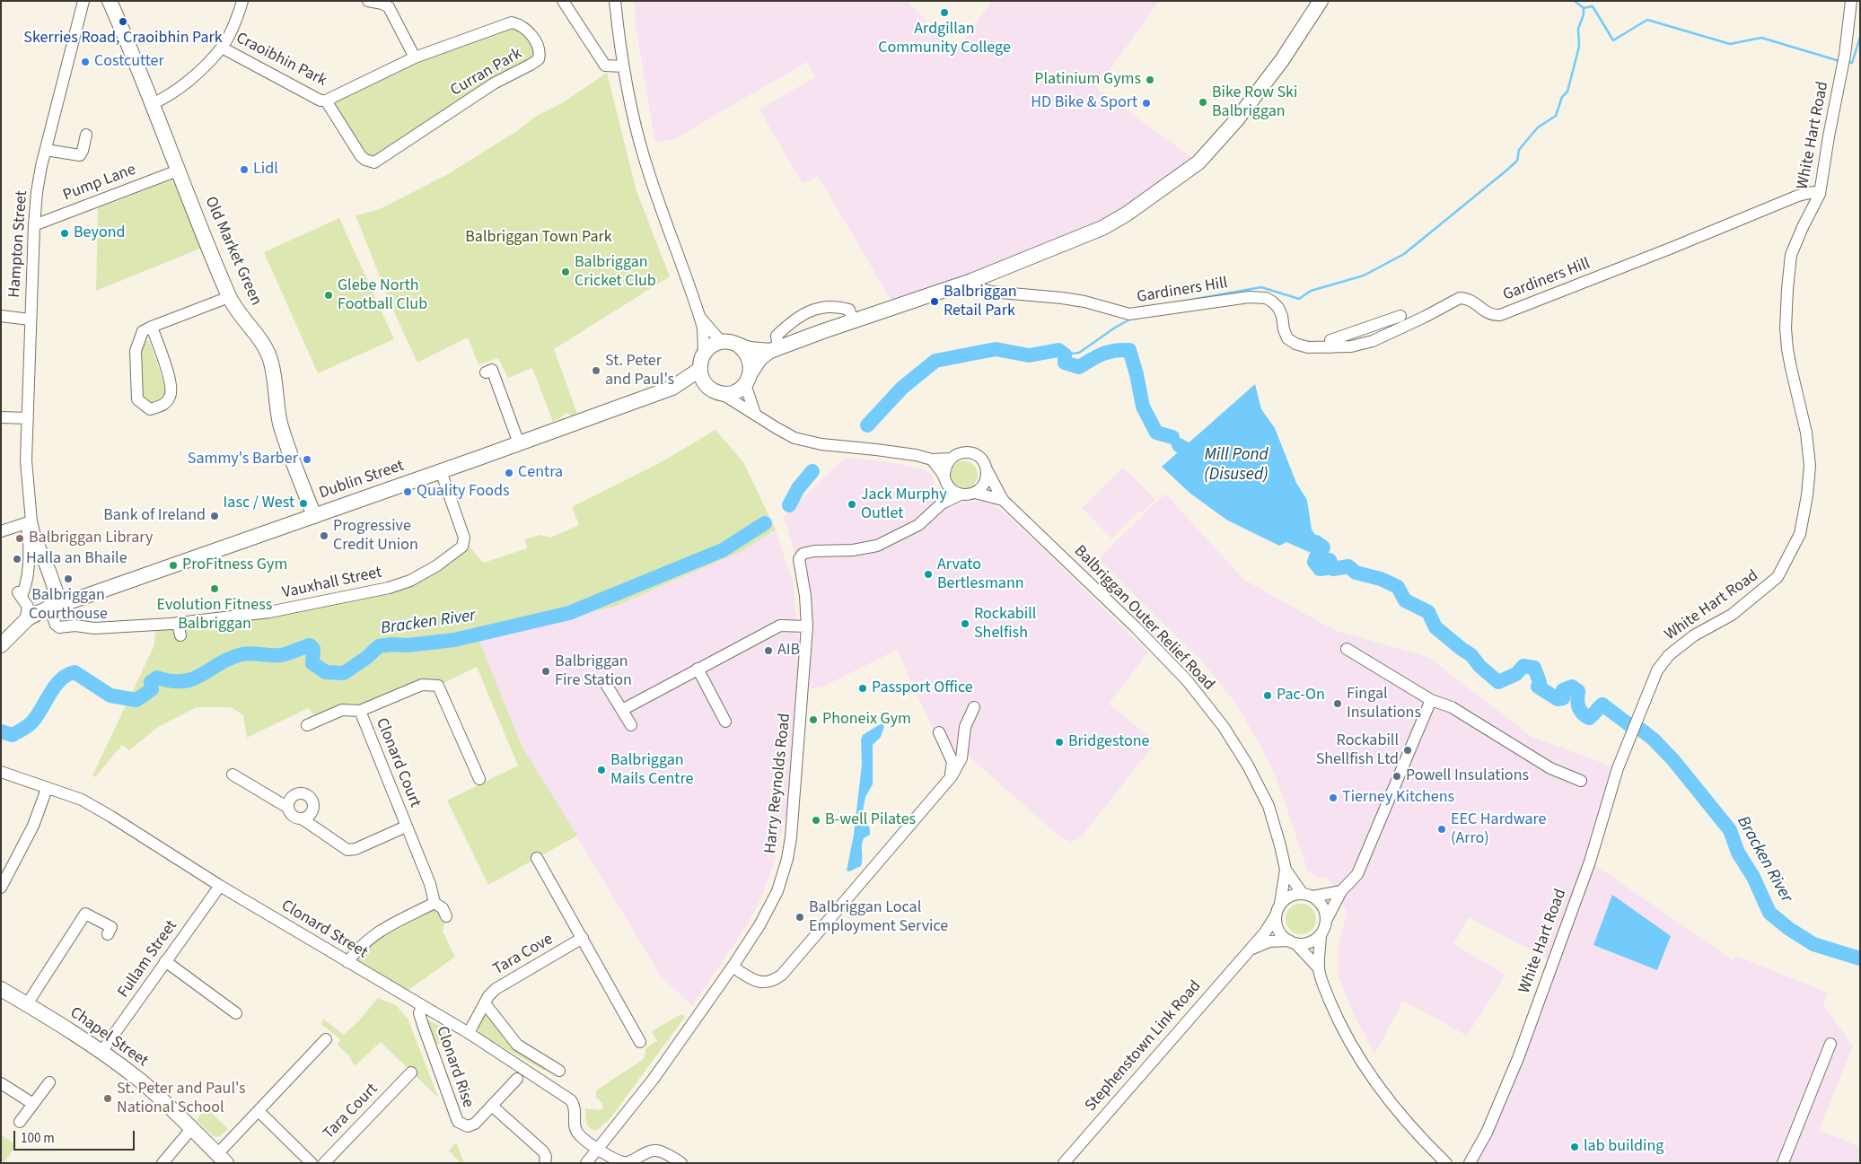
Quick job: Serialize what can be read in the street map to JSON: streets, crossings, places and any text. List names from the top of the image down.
{
  "streets": {
    "main road": ["Old Market Green", "Dublin Street", "Chapel Street"],
    "street": [
      "Craoibhin Park",
      "Curran Park",
      "White Hart Road",
      "Pump Lane",
      "Hampton Street",
      "Gardiners Hill",
      "Vauxhall Street",
      "Balbriggan Outer Relief Road",
      "Clonard Court",
      "Harry Reynolds Road",
      "Clonard Street",
      "Tara Cove",
      "Fullam Street",
      "Stephenstown Link Road",
      "Clonard Rise",
      "Tara Court"
    ]
  },
  "crossings": [
    ["Craoibhin Park", "Curran Park"],
    ["Craoibhin Park", "Old Market Green"],
    ["White Hart Road", "Gardiners Hill"],
    ["Pump Lane", "Hampton Street"],
    ["Pump Lane", "Old Market Green"],
    ["Hampton Street", "Dublin Street"],
    ["Hampton Street", "Vauxhall Street"],
    ["Old Market Green", "Dublin Street"],
    ["Dublin Street", "Vauxhall Street"],
    ["Balbriggan Outer Relief Road", "Harry Reynolds Road"],
    ["Balbriggan Outer Relief Road", "Stephenstown Link Road"],
    ["Harry Reynolds Road", "Clonard Street"],
    ["Clonard Street", "Tara Cove"],
    ["Clonard Street", "Fullam Street"],
    ["Clonard Street", "Clonard Rise"],
    ["Fullam Street", "Chapel Street"]
  ],
  "water": ["Mill Pond (Disused)", "Bracken River"],
  "parks": ["Balbriggan Town Park"],
  "places": [
    "Ardgillan Community College",
    "Skerries Road, Craoibhin Park",
    "Costcutter",
    "Platinium Gyms",
    "Bike Row Ski Balbriggan",
    "HD Bike & Sport",
    "Lidl",
    "Beyond",
    "Balbriggan Cricket Club",
    "Glebe North Football Club",
    "Balbriggan Retail Park",
    "St. Peter and Paul's",
    "Sammy's Barber",
    "Centra",
    "Quality Foods",
    "Iasc / West",
    "Jack Murphy Outlet",
    "Bank of Ireland",
    "Progressive Credit Union",
    "Balbriggan Library",
    "Halla an Bhaile",
    "ProFitness Gym",
    "Arvato Bertlesmann",
    "Balbriggan Courthouse",
    "Evolution Fitness Balbriggan",
    "Rockabill Shelfish",
    "AIB",
    "Balbriggan Fire Station",
    "Passport Office",
    "Pac-On",
    "Fingal Insulations",
    "Phoneix Gym",
    "Bridgestone",
    "Rockabill Shellfish Ltd",
    "Balbriggan Mails Centre",
    "Powell Insulations",
    "Tierney Kitchens",
    "B-well Pilates",
    "EEC Hardware (Arro)",
    "Balbriggan Local Employment Service",
    "St. Peter and Paul's National School",
    "lab building"
  ],
  "scale_bar": "100 m"
}
